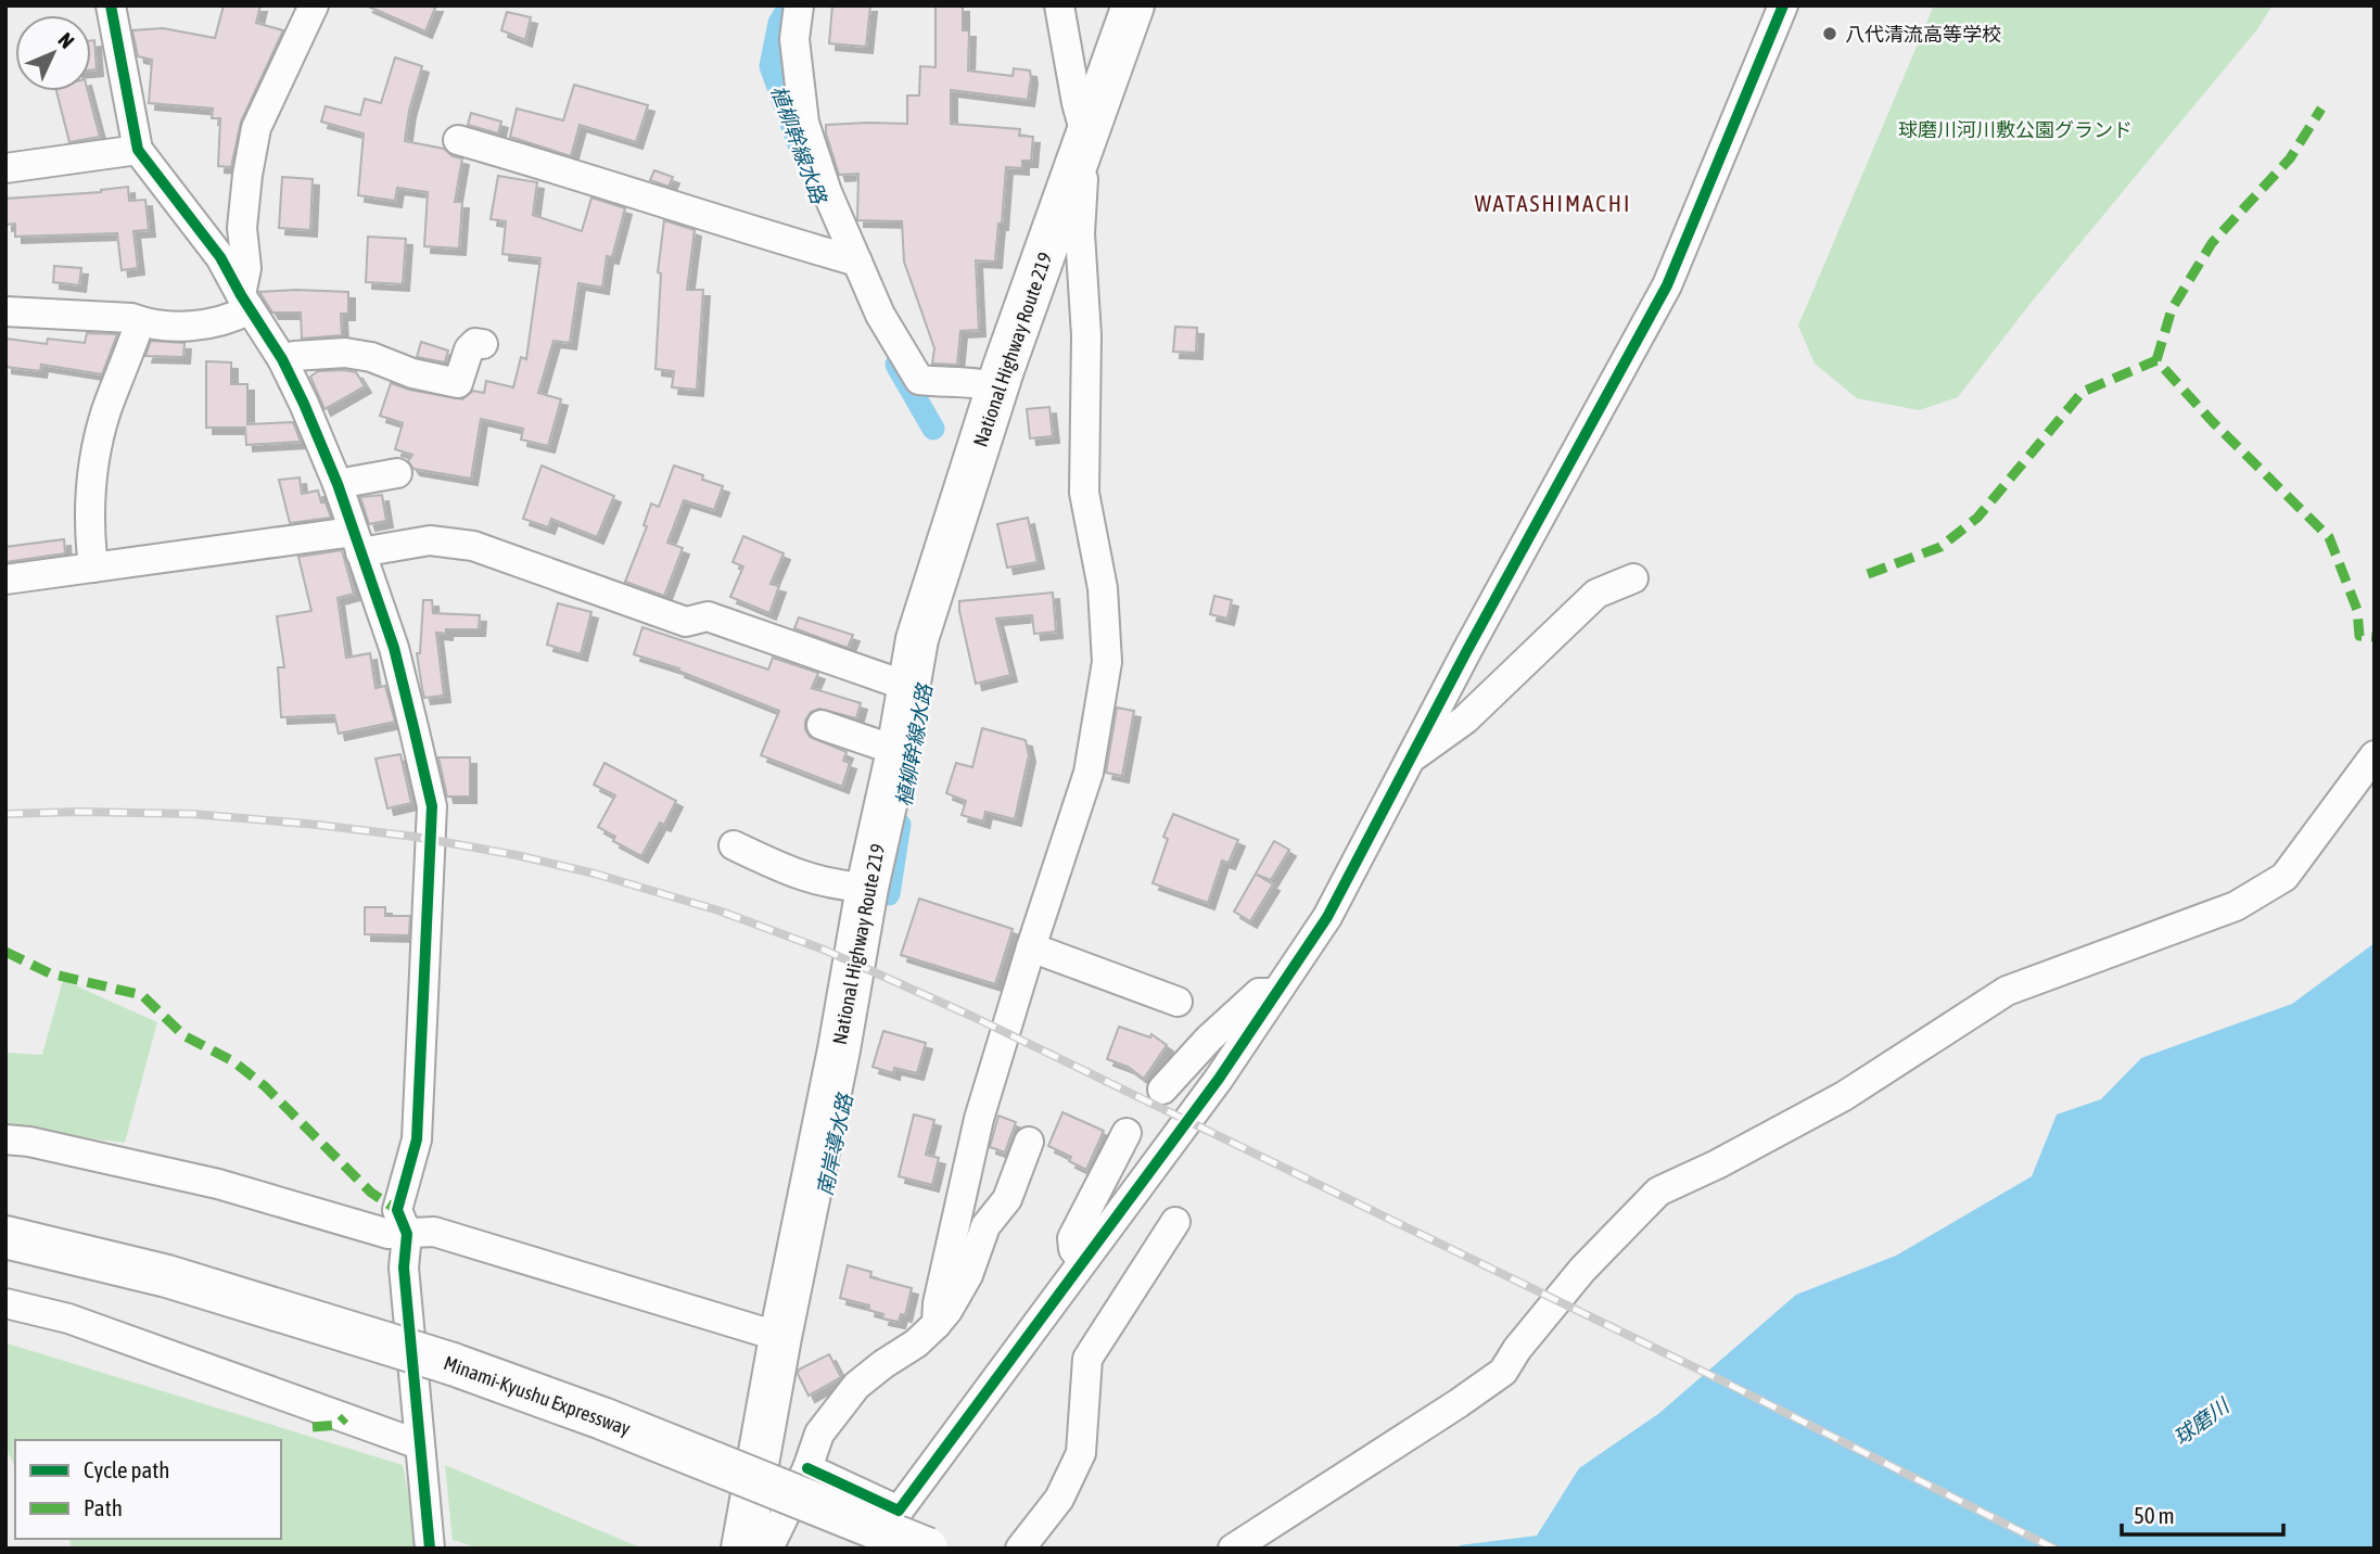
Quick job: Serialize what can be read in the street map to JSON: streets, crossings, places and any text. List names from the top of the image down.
{
  "streets": {
    "highway": ["National Highway Route 219", "Minami-Kyushu Expressway"]
  },
  "districts": ["WATASHIMACHI"],
  "water": ["植柳幹線水路", "南岸導水路", "球磨川"],
  "parks": ["球磨川河川敷公園グランド"],
  "places": ["八代清流高等学校"],
  "legend": ["Cycle path", "Path"],
  "scale_bar": "50 m",
  "north": "top right"
}
